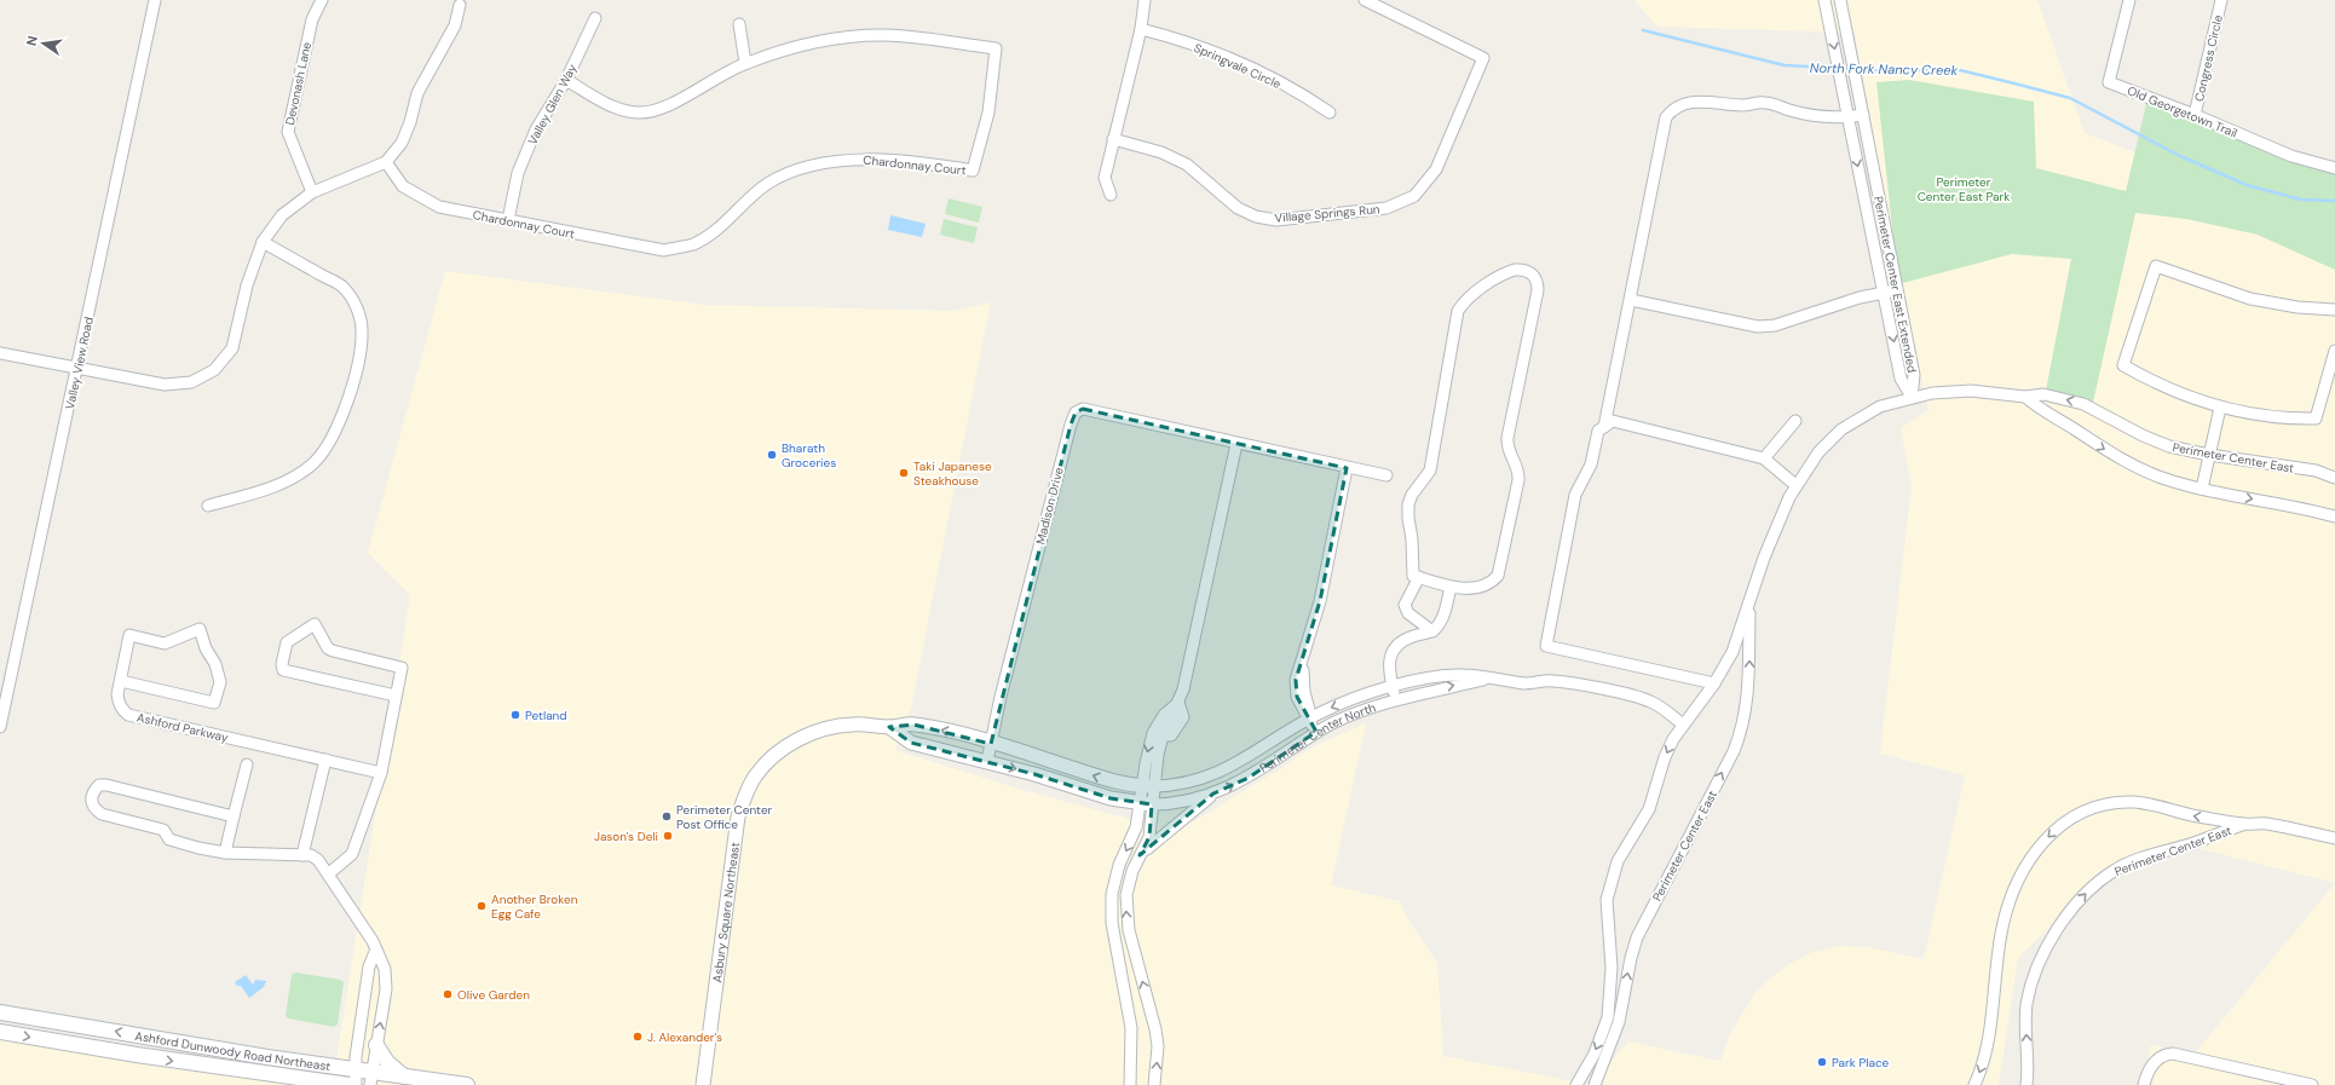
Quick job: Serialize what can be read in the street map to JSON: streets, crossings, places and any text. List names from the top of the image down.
{
  "streets": {
    "main road": ["Ashford Dunwoody Road Northeast"],
    "street": [
      "Congress Circle",
      "Springvale Circle",
      "Devonash Lane",
      "Valley Glen Way",
      "Old Georgetown Trail",
      "Chardonnay Court",
      "Village Springs Run",
      "Perimeter Center East Extended",
      "Valley View Road",
      "Perimeter Center East",
      "Madison Drive",
      "Ashford Parkway",
      "Perimeter Center North",
      "Asbury Square Northeast"
    ]
  },
  "crossings": [
    ["Congress Circle", "Old Georgetown Trail"],
    ["Valley Glen Way", "Chardonnay Court"],
    ["Perimeter Center East Extended", "Perimeter Center East"],
    ["Perimeter Center East", "Perimeter Center North"],
    ["Madison Drive", "Asbury Square Northeast"],
    ["Perimeter Center North", "Asbury Square Northeast"]
  ],
  "water": ["North Fork Nancy Creek"],
  "parks": ["Perimeter Center East Park"],
  "places": [
    "Bharath Groceries",
    "Taki Japanese Steakhouse",
    "Petland",
    "Perimeter Center Post Office",
    "Jason's Deli",
    "Another Broken Egg Cafe",
    "Olive Garden",
    "J. Alexander's",
    "Park Place"
  ],
  "north": "left"
}
